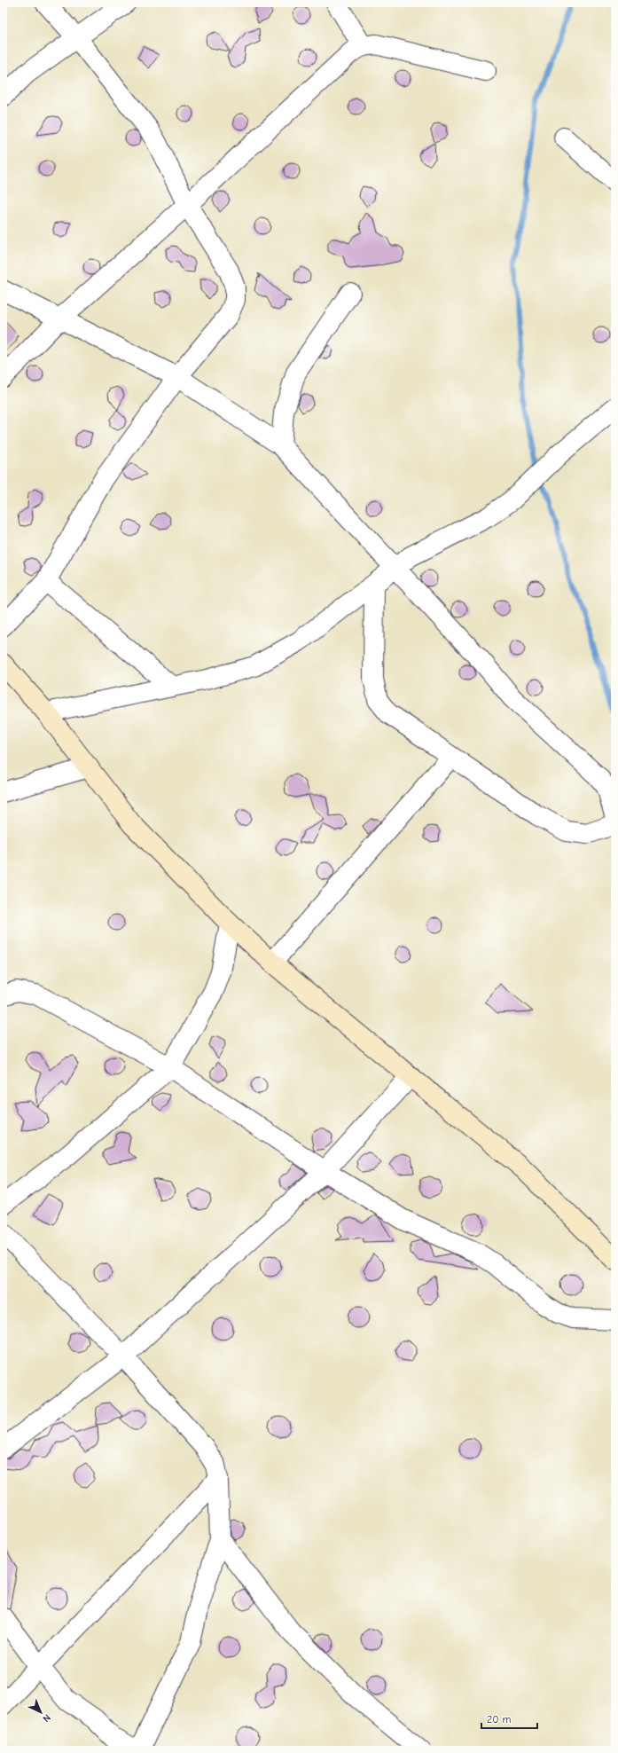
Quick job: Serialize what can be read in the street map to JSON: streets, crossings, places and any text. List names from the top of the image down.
{
  "scale_bar": "20 m",
  "north": "bottom right"
}
